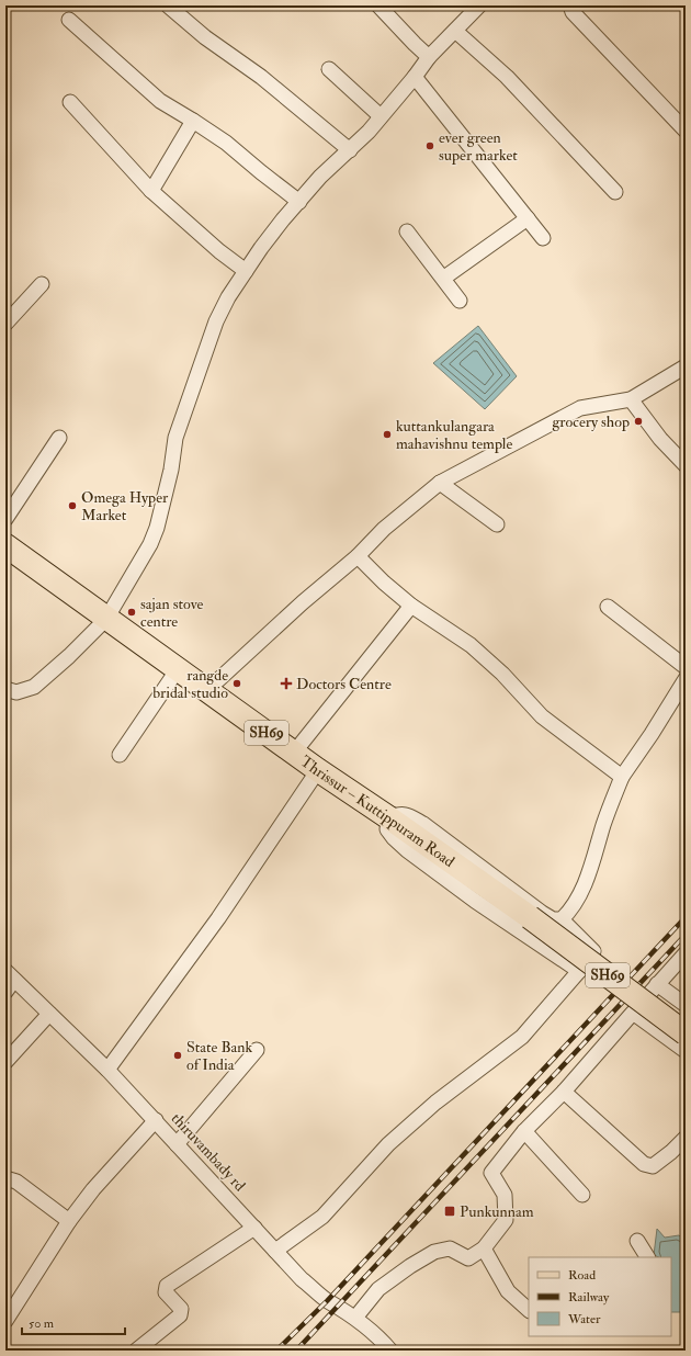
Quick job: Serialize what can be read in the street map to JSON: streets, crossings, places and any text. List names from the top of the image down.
{
  "streets": {
    "main road": ["SH69", "Thrissur – Kuttippuram Road"],
    "street": ["thiruvambady rd"]
  },
  "places": {
    "other": [
      "ever green super market",
      "grocery shop",
      "kuttankulangara mahavishnu temple",
      "Omega Hyper Market",
      "sajan stove centre",
      "rangde bridal studio",
      "State Bank of India"
    ],
    "health": ["Doctors Centre"],
    "transit": ["Punkunnam"]
  },
  "legend": ["Road", "Railway", "Water"],
  "scale_bar": "50 m"
}
